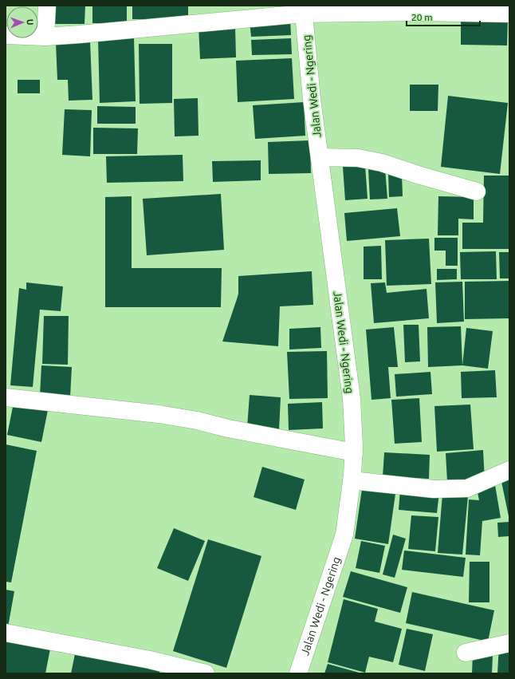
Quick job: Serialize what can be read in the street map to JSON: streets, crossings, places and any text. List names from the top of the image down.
{
  "streets": {
    "street": ["Jalan Wedi - Ngering"]
  },
  "scale_bar": "20 m",
  "north": "right"
}
